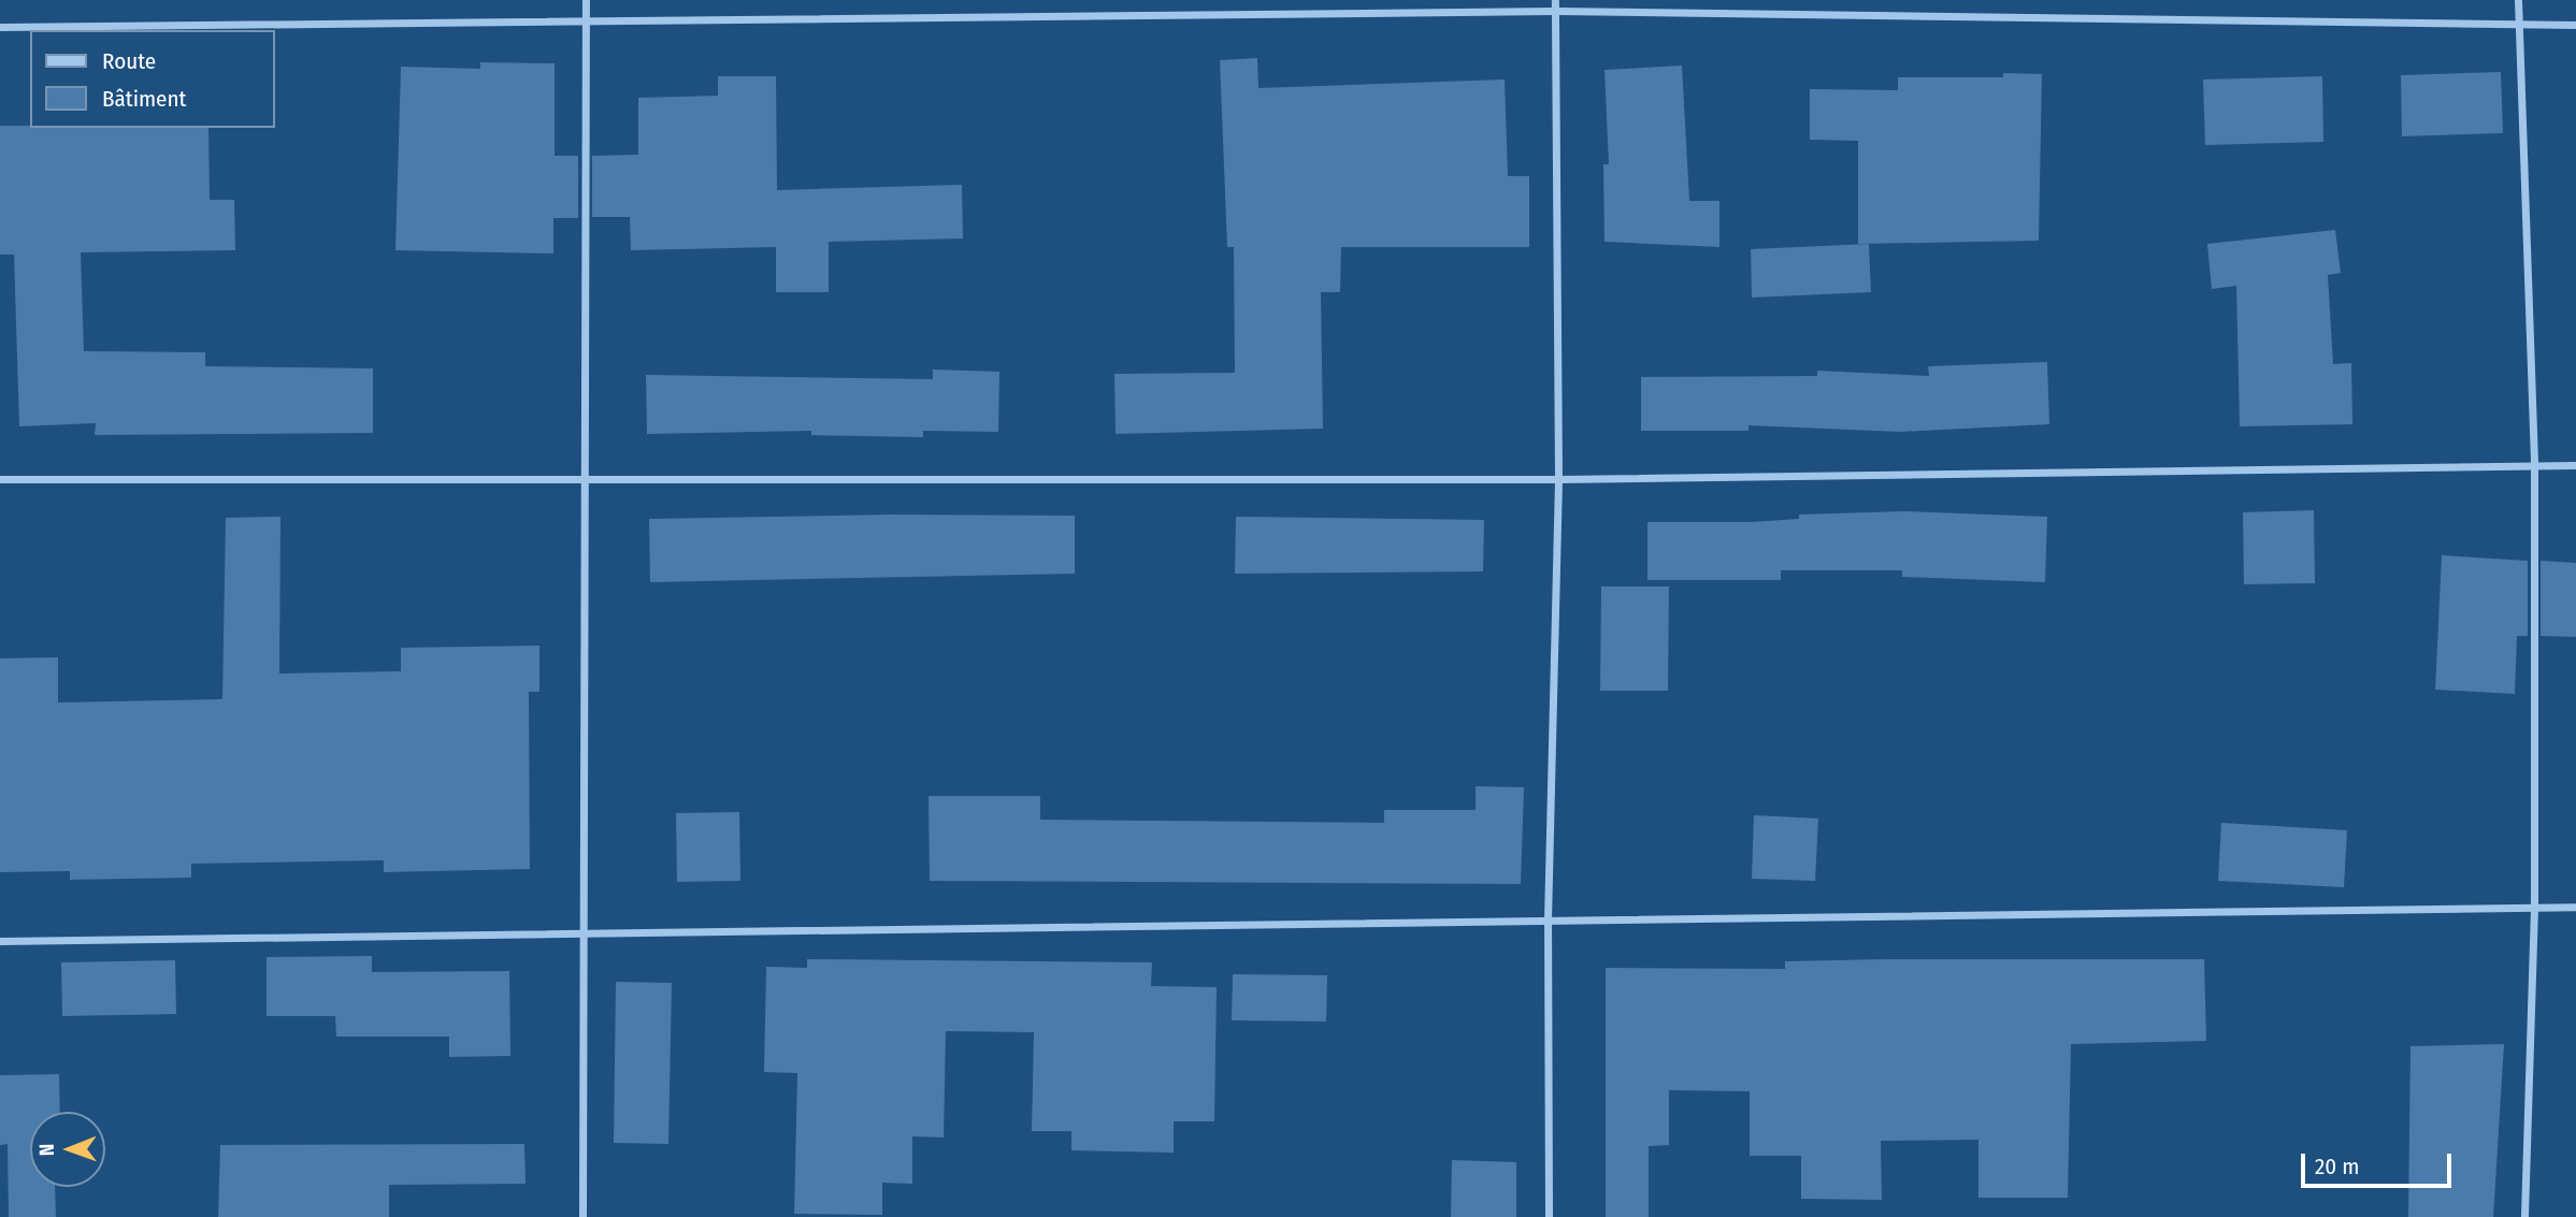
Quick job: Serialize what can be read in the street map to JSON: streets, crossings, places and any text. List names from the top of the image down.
{
  "legend": ["Route", "Bâtiment"],
  "scale_bar": "20 m",
  "north": "left"
}
